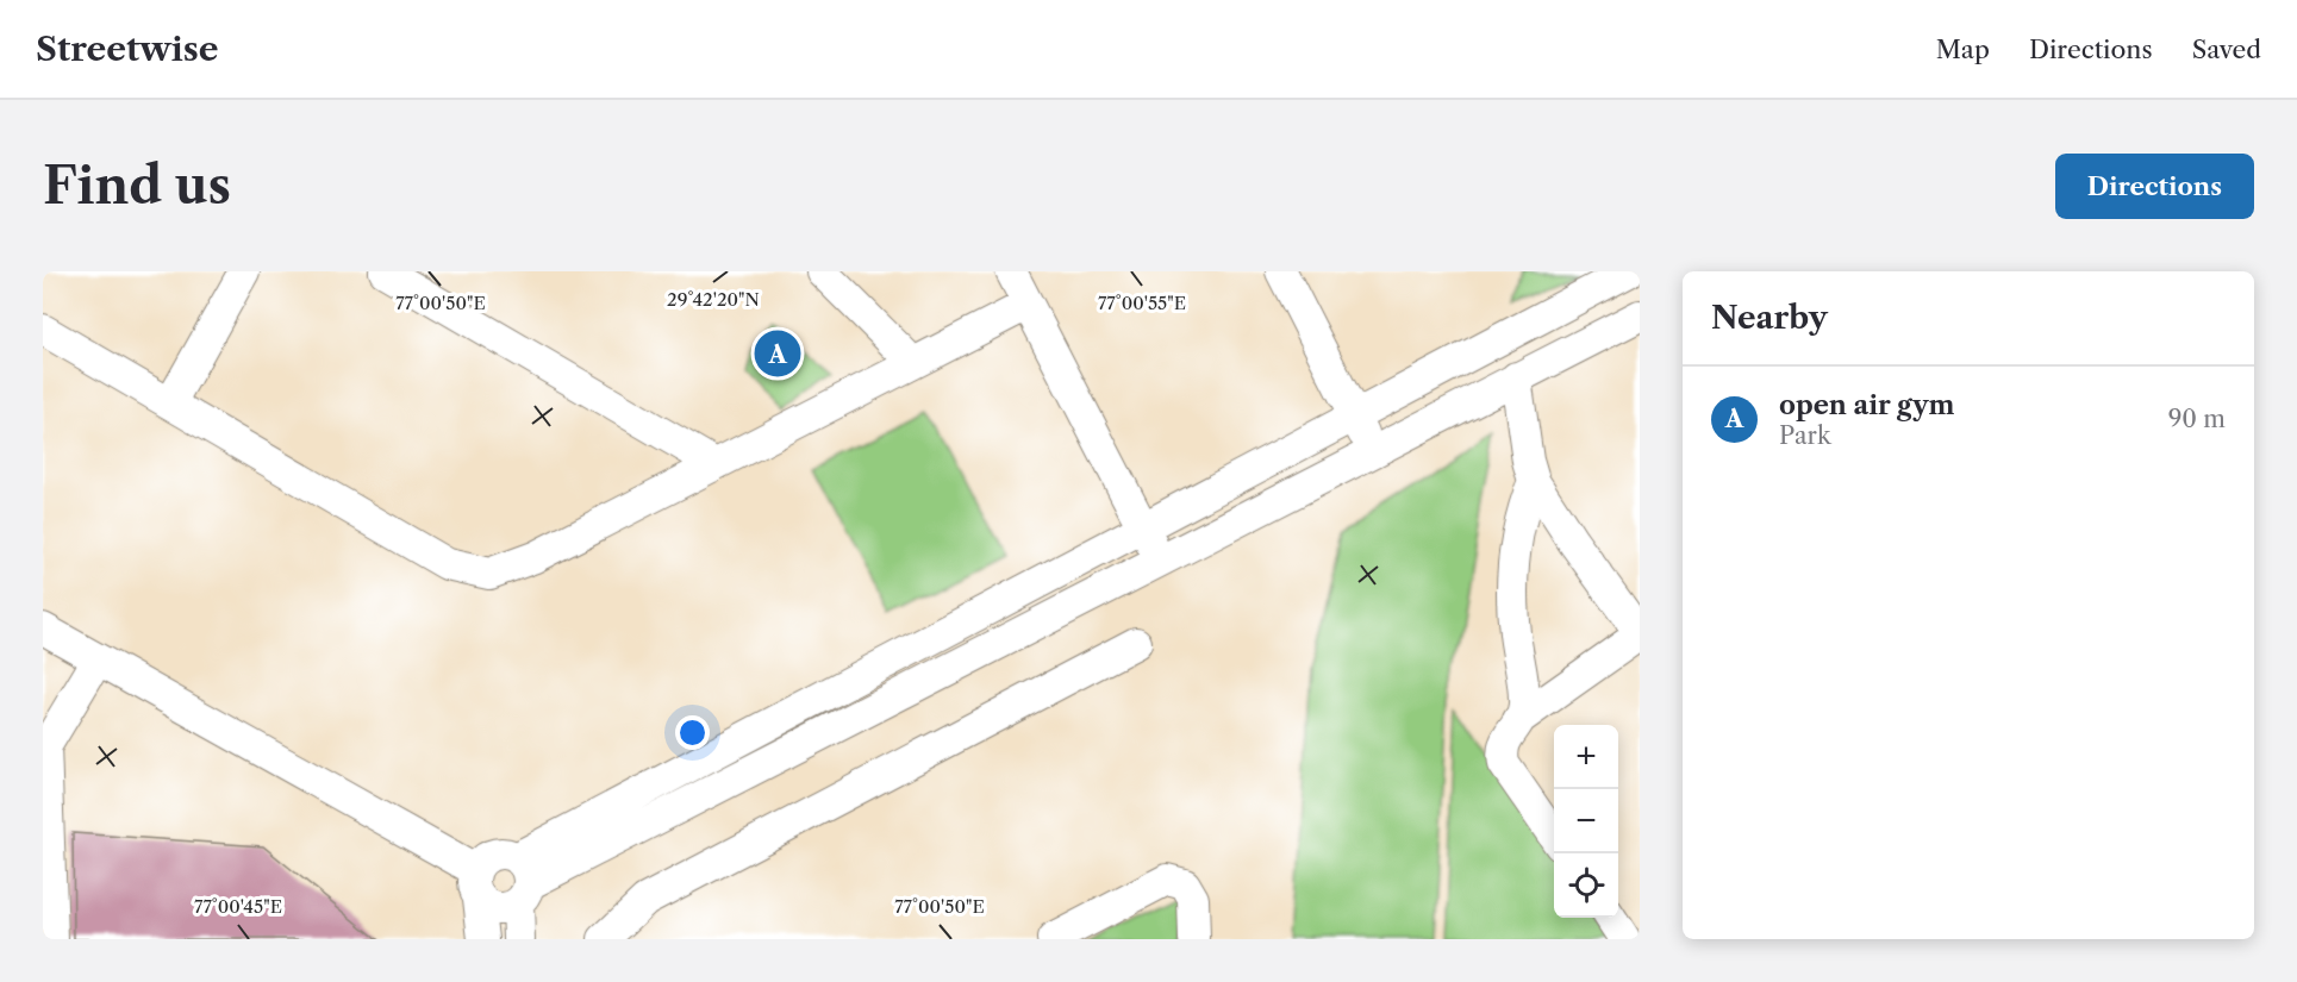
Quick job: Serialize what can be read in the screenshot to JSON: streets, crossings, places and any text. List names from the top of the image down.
{
  "page": {
    "header": "Streetwise",
    "nav": ["Map", "Directions", "Saved"],
    "buttons": "Directions",
    "title": "Find us",
    "heading": "Nearby",
    "pins": "A",
    "list": [
      {
        "mark": "A",
        "name": "open air gym",
        "note": "Park",
        "value": "90 m"
      }
    ],
    "map_buttons": ["+", "−"]
  },
  "coordinates": [
    "29°42'20\"N",
    "77°00'50\"E",
    "77°00'55\"E",
    "77°00'45\"E"
  ]
}
